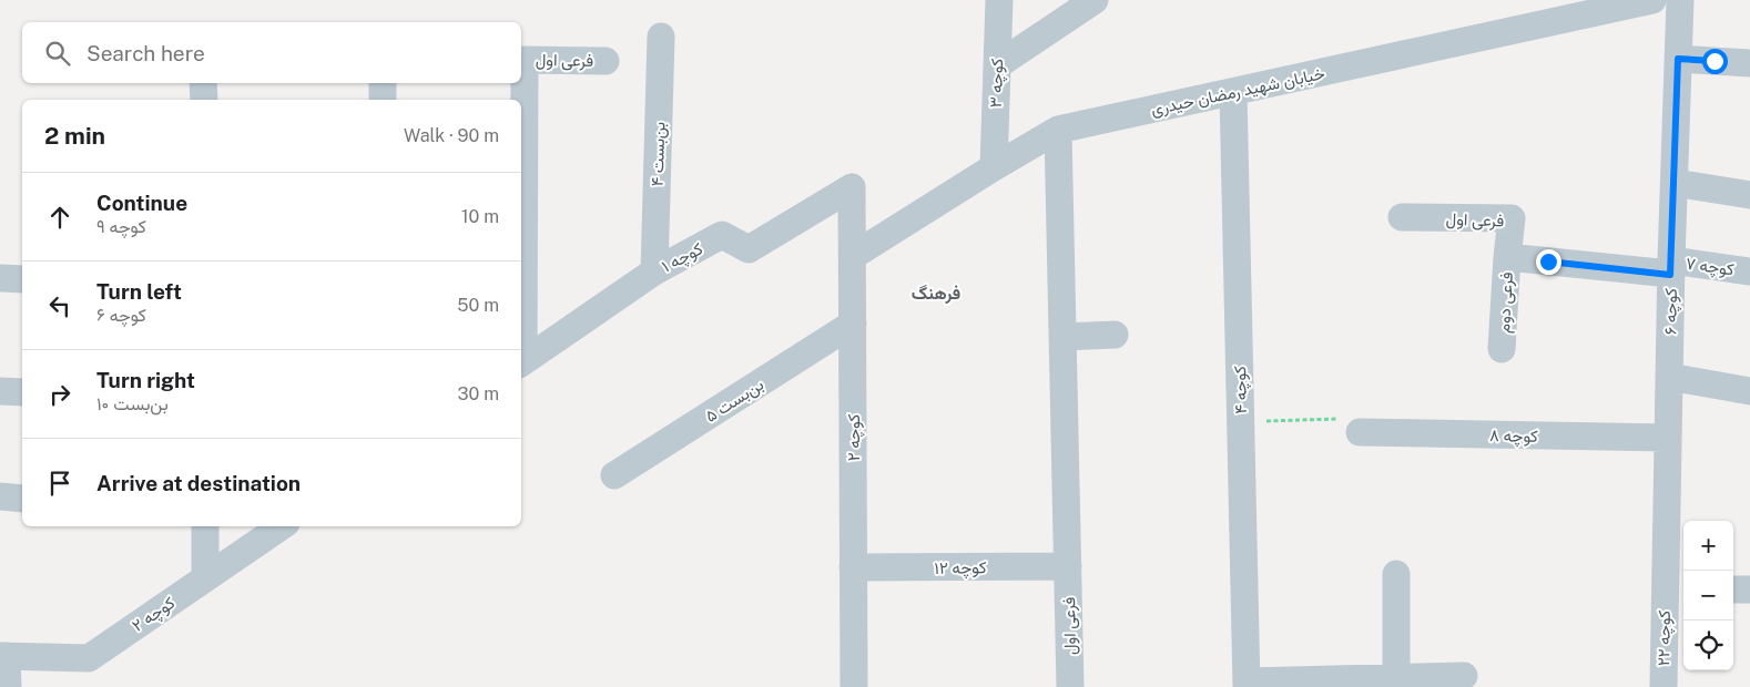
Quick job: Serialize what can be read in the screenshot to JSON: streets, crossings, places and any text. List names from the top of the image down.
{
  "streets": {
    "street": [
      "فرعی اول",
      "کوچه ۳",
      "خیابان شهید رمضان حیدری",
      "بن‌بست ۴",
      "کوچه ۱",
      "کوچه ۷",
      "فرعی دوم",
      "کوچه ۶",
      "کوچه ۴",
      "بن‌بست ۵",
      "کوچه ۸",
      "کوچه ۲",
      "کوچه ۱۲",
      "کوچه ۲۲"
    ]
  },
  "crossings": [
    ["فرعی اول", "کوچه ۱"],
    ["فرعی اول", "کوچه ۷"],
    ["فرعی اول", "فرعی دوم"],
    ["فرعی اول", "کوچه ۱۲"],
    ["کوچه ۳", "خیابان شهید رمضان حیدری"],
    ["خیابان شهید رمضان حیدری", "کوچه ۴"],
    ["خیابان شهید رمضان حیدری", "کوچه ۲"],
    ["بن‌بست ۴", "کوچه ۱"],
    ["کوچه ۱", "کوچه ۲"],
    ["کوچه ۷", "فرعی دوم"],
    ["کوچه ۷", "کوچه ۶"],
    ["کوچه ۶", "کوچه ۸"],
    ["کوچه ۶", "کوچه ۲۲"],
    ["بن‌بست ۵", "کوچه ۲"],
    ["کوچه ۲", "کوچه ۱۲"]
  ],
  "districts": ["فرهنگ"],
  "page": {
    "search": "Search here",
    "heading": ["2 min", "Walk · 90 m"],
    "list": [
      ["Continue", "کوچه ۹", "10 m"],
      ["Turn left", "کوچه ۶", "50 m"],
      ["Turn right", "بن‌بست ۱۰", "30 m"],
      "Arrive at destination"
    ],
    "map_buttons": ["+", "−"]
  }
}
